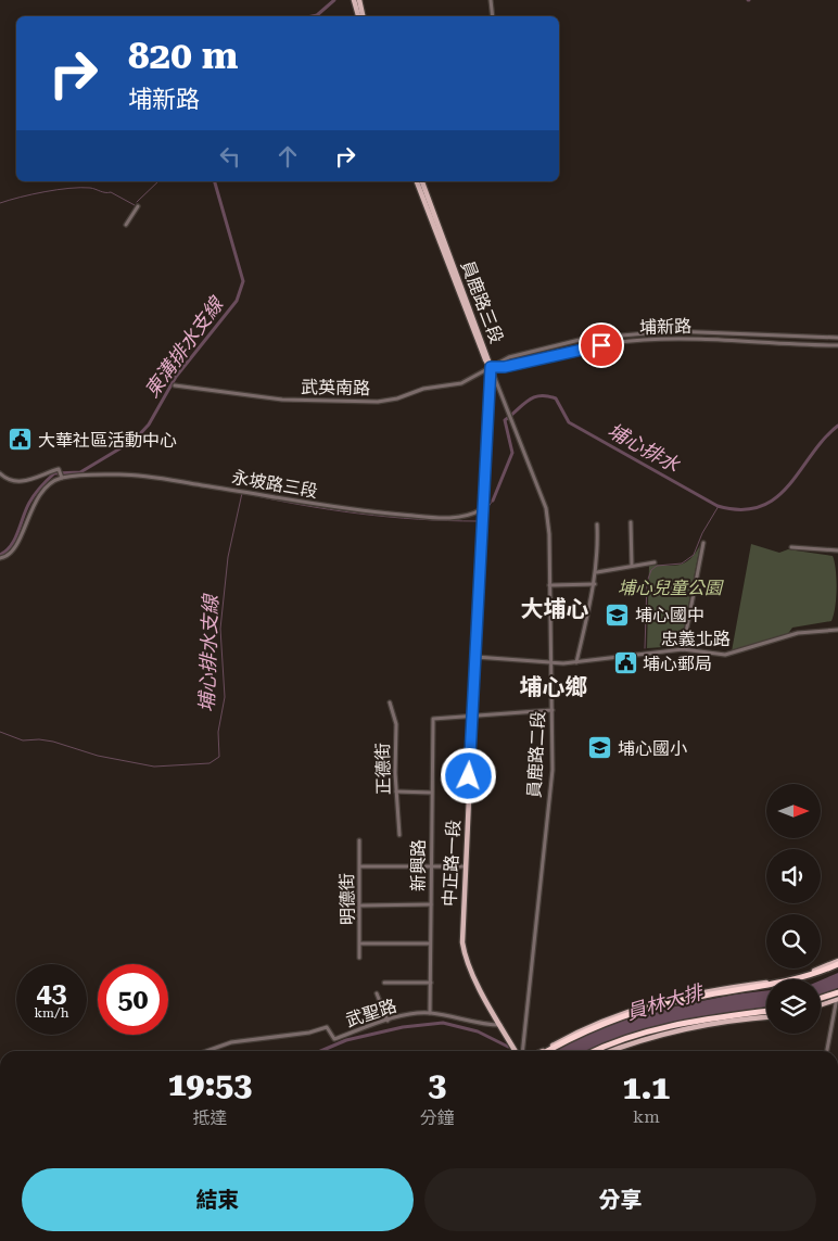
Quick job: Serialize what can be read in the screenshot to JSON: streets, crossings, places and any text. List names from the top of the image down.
{
  "streets": {
    "main road": ["員鹿路三段", "中正路一段"],
    "street": [
      "埔新路",
      "武英南路",
      "永坡路三段",
      "忠義北路",
      "員鹿路二段",
      "正德街",
      "新興路",
      "明德街",
      "武聖路"
    ]
  },
  "crossings": [
    ["員鹿路三段", "埔新路"],
    ["員鹿路三段", "武英南路"],
    ["員鹿路三段", "員鹿路二段"],
    ["員鹿路三段", "中正路一段"],
    ["埔新路", "武英南路"],
    ["埔新路", "員鹿路二段"],
    ["埔新路", "中正路一段"],
    ["武英南路", "員鹿路二段"],
    ["武英南路", "中正路一段"],
    ["永坡路三段", "中正路一段"],
    ["忠義北路", "員鹿路二段"],
    ["忠義北路", "中正路一段"],
    ["員鹿路二段", "中正路一段"],
    ["中正路一段", "新興路"],
    ["中正路一段", "武聖路"],
    ["新興路", "武聖路"]
  ],
  "districts": ["大埔心", "埔心鄉"],
  "water": [
    "東溝排水支線",
    "埔心排水",
    "埔心排水支線",
    "員林大排"
  ],
  "parks": ["埔心兒童公園"],
  "places": {
    "public building": ["大華社區活動中心", "埔心郵局"],
    "school or university": ["埔心國中", "埔心國小"]
  },
  "north": "right",
  "page": {
    "turn": ["820 m", "埔新路"],
    "speed": "43 km/h",
    "limit": "50",
    "eta": [
      "19:53",
      "抵達",
      "3",
      "分鐘",
      "1.1",
      "km"
    ],
    "buttons": ["結束", "分享"]
  }
}
